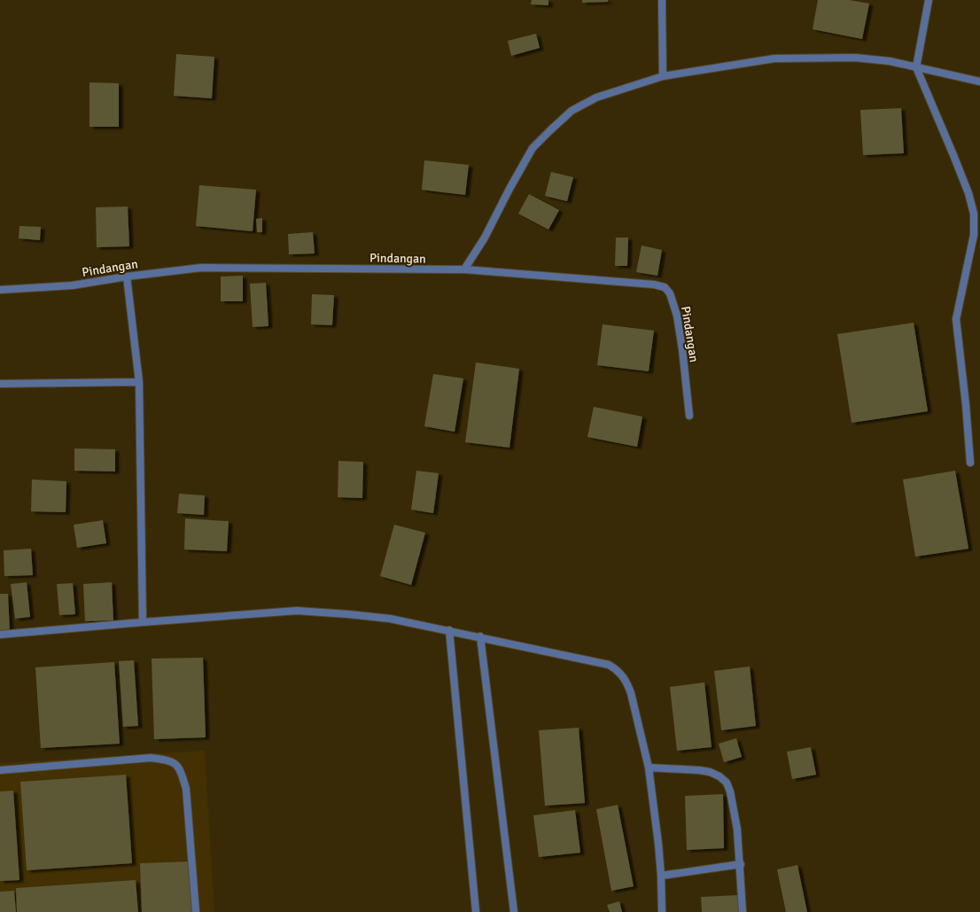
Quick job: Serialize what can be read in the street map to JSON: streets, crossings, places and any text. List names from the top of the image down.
{
  "streets": {
    "street": ["Pindangan"]
  }
}
